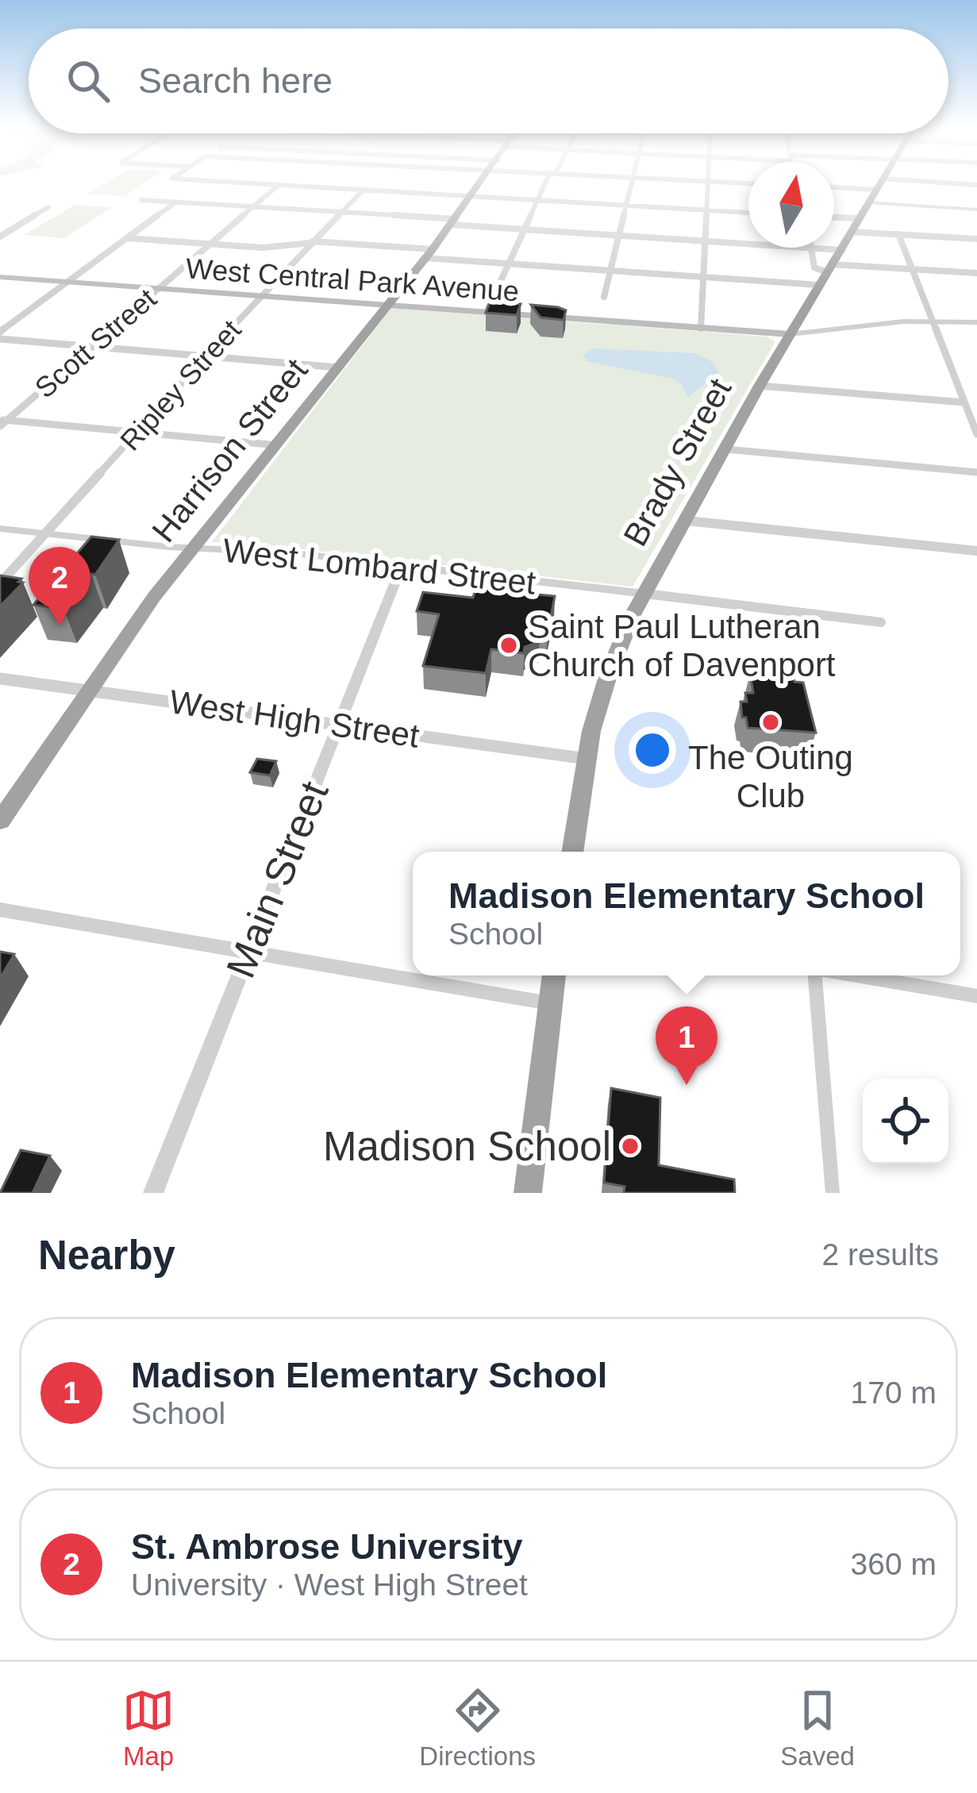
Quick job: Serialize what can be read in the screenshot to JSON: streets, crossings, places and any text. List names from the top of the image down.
{
  "streets": {
    "highway": ["Harrison Street", "Brady Street"],
    "main road": ["West Central Park Avenue"],
    "street": [
      "Scott Street",
      "Ripley Street",
      "West Lombard Street",
      "West High Street",
      "Main Street"
    ]
  },
  "crossings": [
    ["West Central Park Avenue", "Scott Street"],
    ["West Central Park Avenue", "Ripley Street"],
    ["West Central Park Avenue", "Harrison Street"],
    ["West Central Park Avenue", "Brady Street"],
    ["Ripley Street", "West Lombard Street"],
    ["Harrison Street", "West Lombard Street"],
    ["Harrison Street", "West High Street"],
    ["Brady Street", "West Lombard Street"],
    ["Brady Street", "West High Street"],
    ["West Lombard Street", "Main Street"],
    ["West High Street", "Main Street"]
  ],
  "places": ["Saint Paul Lutheran Church of Davenport", "The Outing Club", "Madison School"],
  "north": "top",
  "page": {
    "search": "Search here",
    "pins": ["2", "1"],
    "popup": ["Madison Elementary School", "School"],
    "heading": ["Nearby", "2 results"],
    "list": [
      {
        "mark": "1",
        "name": "Madison Elementary School",
        "note": "School",
        "value": "170 m"
      },
      {
        "mark": "2",
        "name": "St. Ambrose University",
        "note": "University · West High Street",
        "value": "360 m"
      }
    ],
    "nav": ["Map", "Directions", "Saved"]
  }
}
